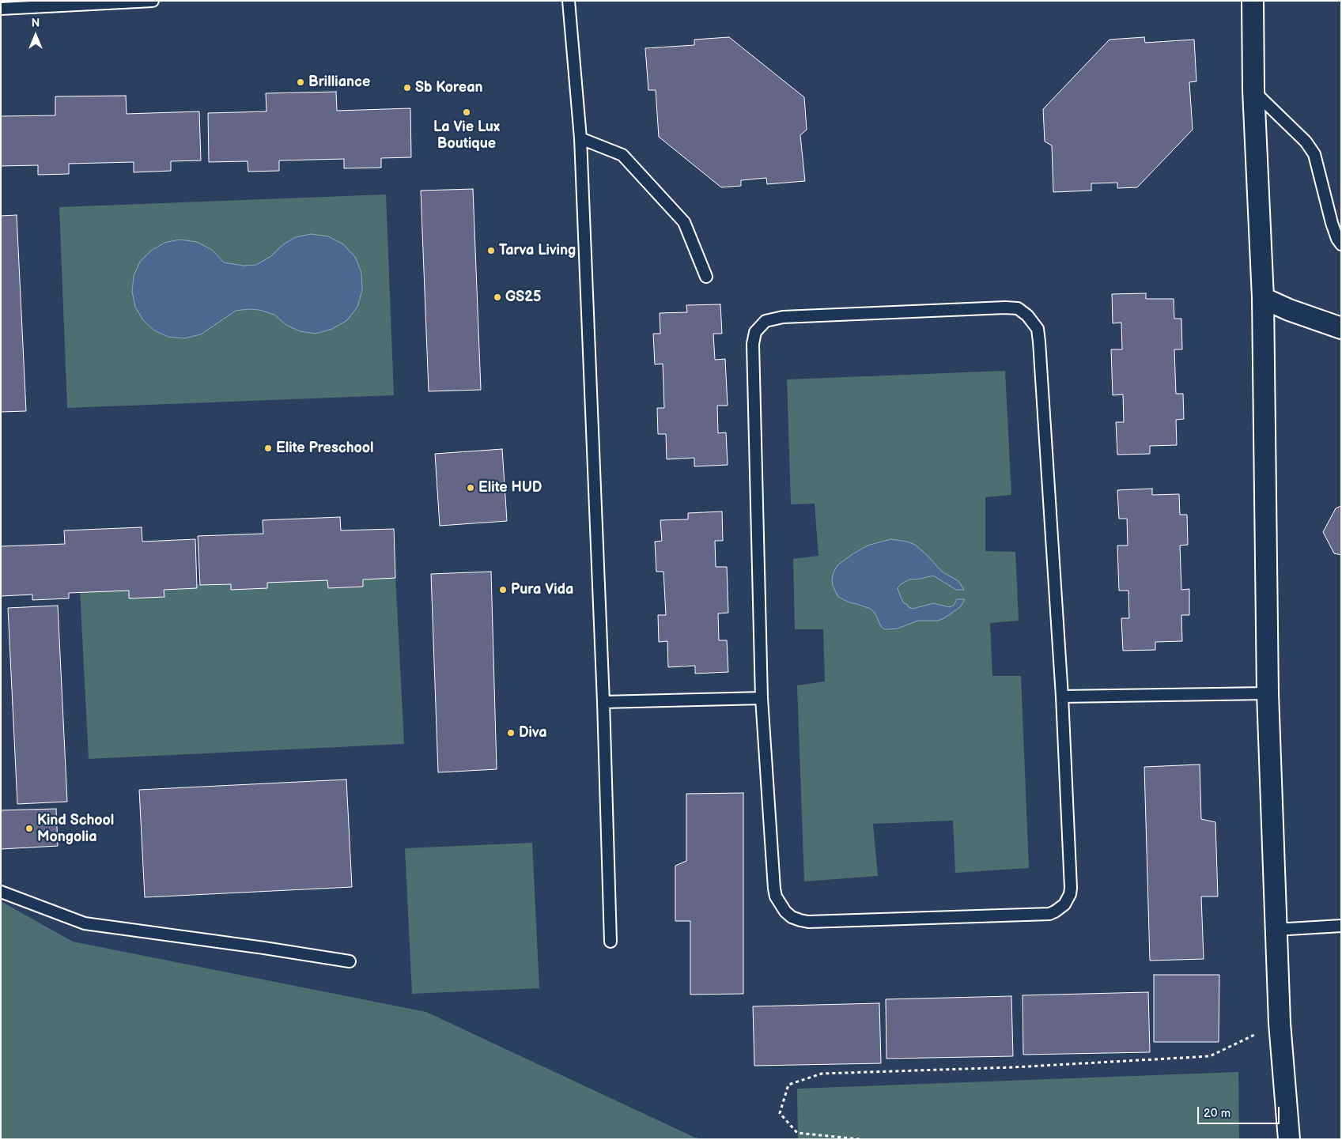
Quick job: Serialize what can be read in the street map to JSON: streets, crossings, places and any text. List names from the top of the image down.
{
  "places": [
    "Brilliance",
    "Sb Korean",
    "La Vie Lux Boutique",
    "Tarva Living",
    "GS25",
    "Elite Preschool",
    "Elite HUD",
    "Pura Vida",
    "Diva",
    "Kind School Mongolia"
  ],
  "scale_bar": "20 m",
  "north": "top"
}
